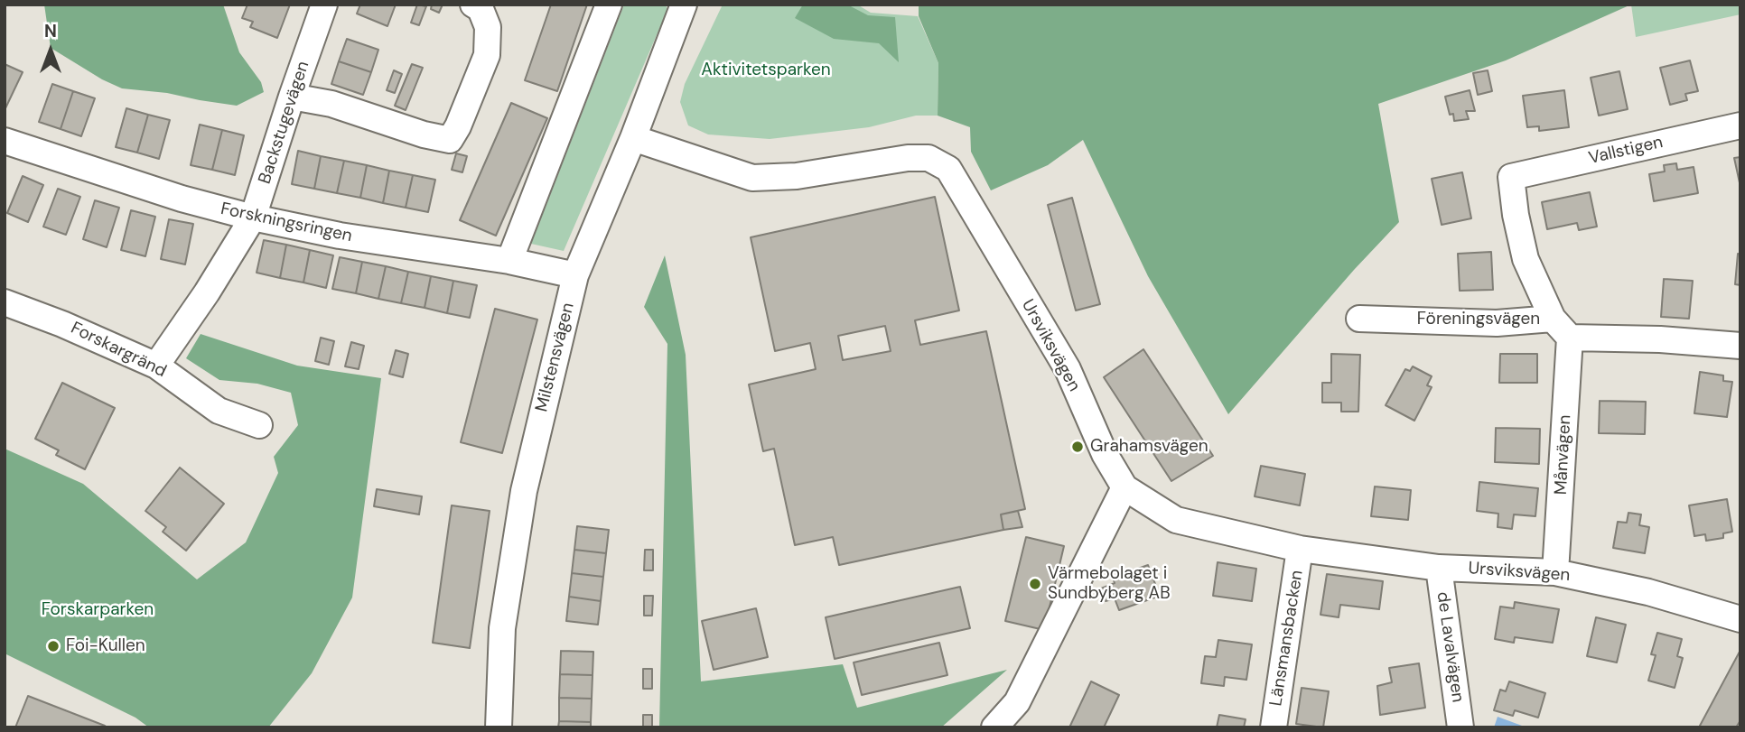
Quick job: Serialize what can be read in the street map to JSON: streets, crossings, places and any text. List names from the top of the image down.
{
  "streets": {
    "street": [
      "Backstugevägen",
      "Vallstigen",
      "Forskningsringen",
      "Föreningsvägen",
      "Ursviksvägen",
      "Forskargränd",
      "Milstensvägen",
      "Månvägen",
      "Länsmansbacken",
      "de Lavalvägen"
    ]
  },
  "crossings": [
    ["Backstugevägen", "Forskningsringen"],
    ["Backstugevägen", "Forskargränd"],
    ["Vallstigen", "Föreningsvägen"],
    ["Forskningsringen", "Milstensvägen"],
    ["Föreningsvägen", "Månvägen"],
    ["Ursviksvägen", "Milstensvägen"],
    ["Ursviksvägen", "Månvägen"],
    ["Ursviksvägen", "Länsmansbacken"],
    ["Ursviksvägen", "de Lavalvägen"]
  ],
  "parks": ["Aktivitetsparken", "Forskarparken"],
  "places": ["Grahamsvägen", "Värmebolaget i Sundbyberg AB", "Foi-Kullen"],
  "north": "top"
}
